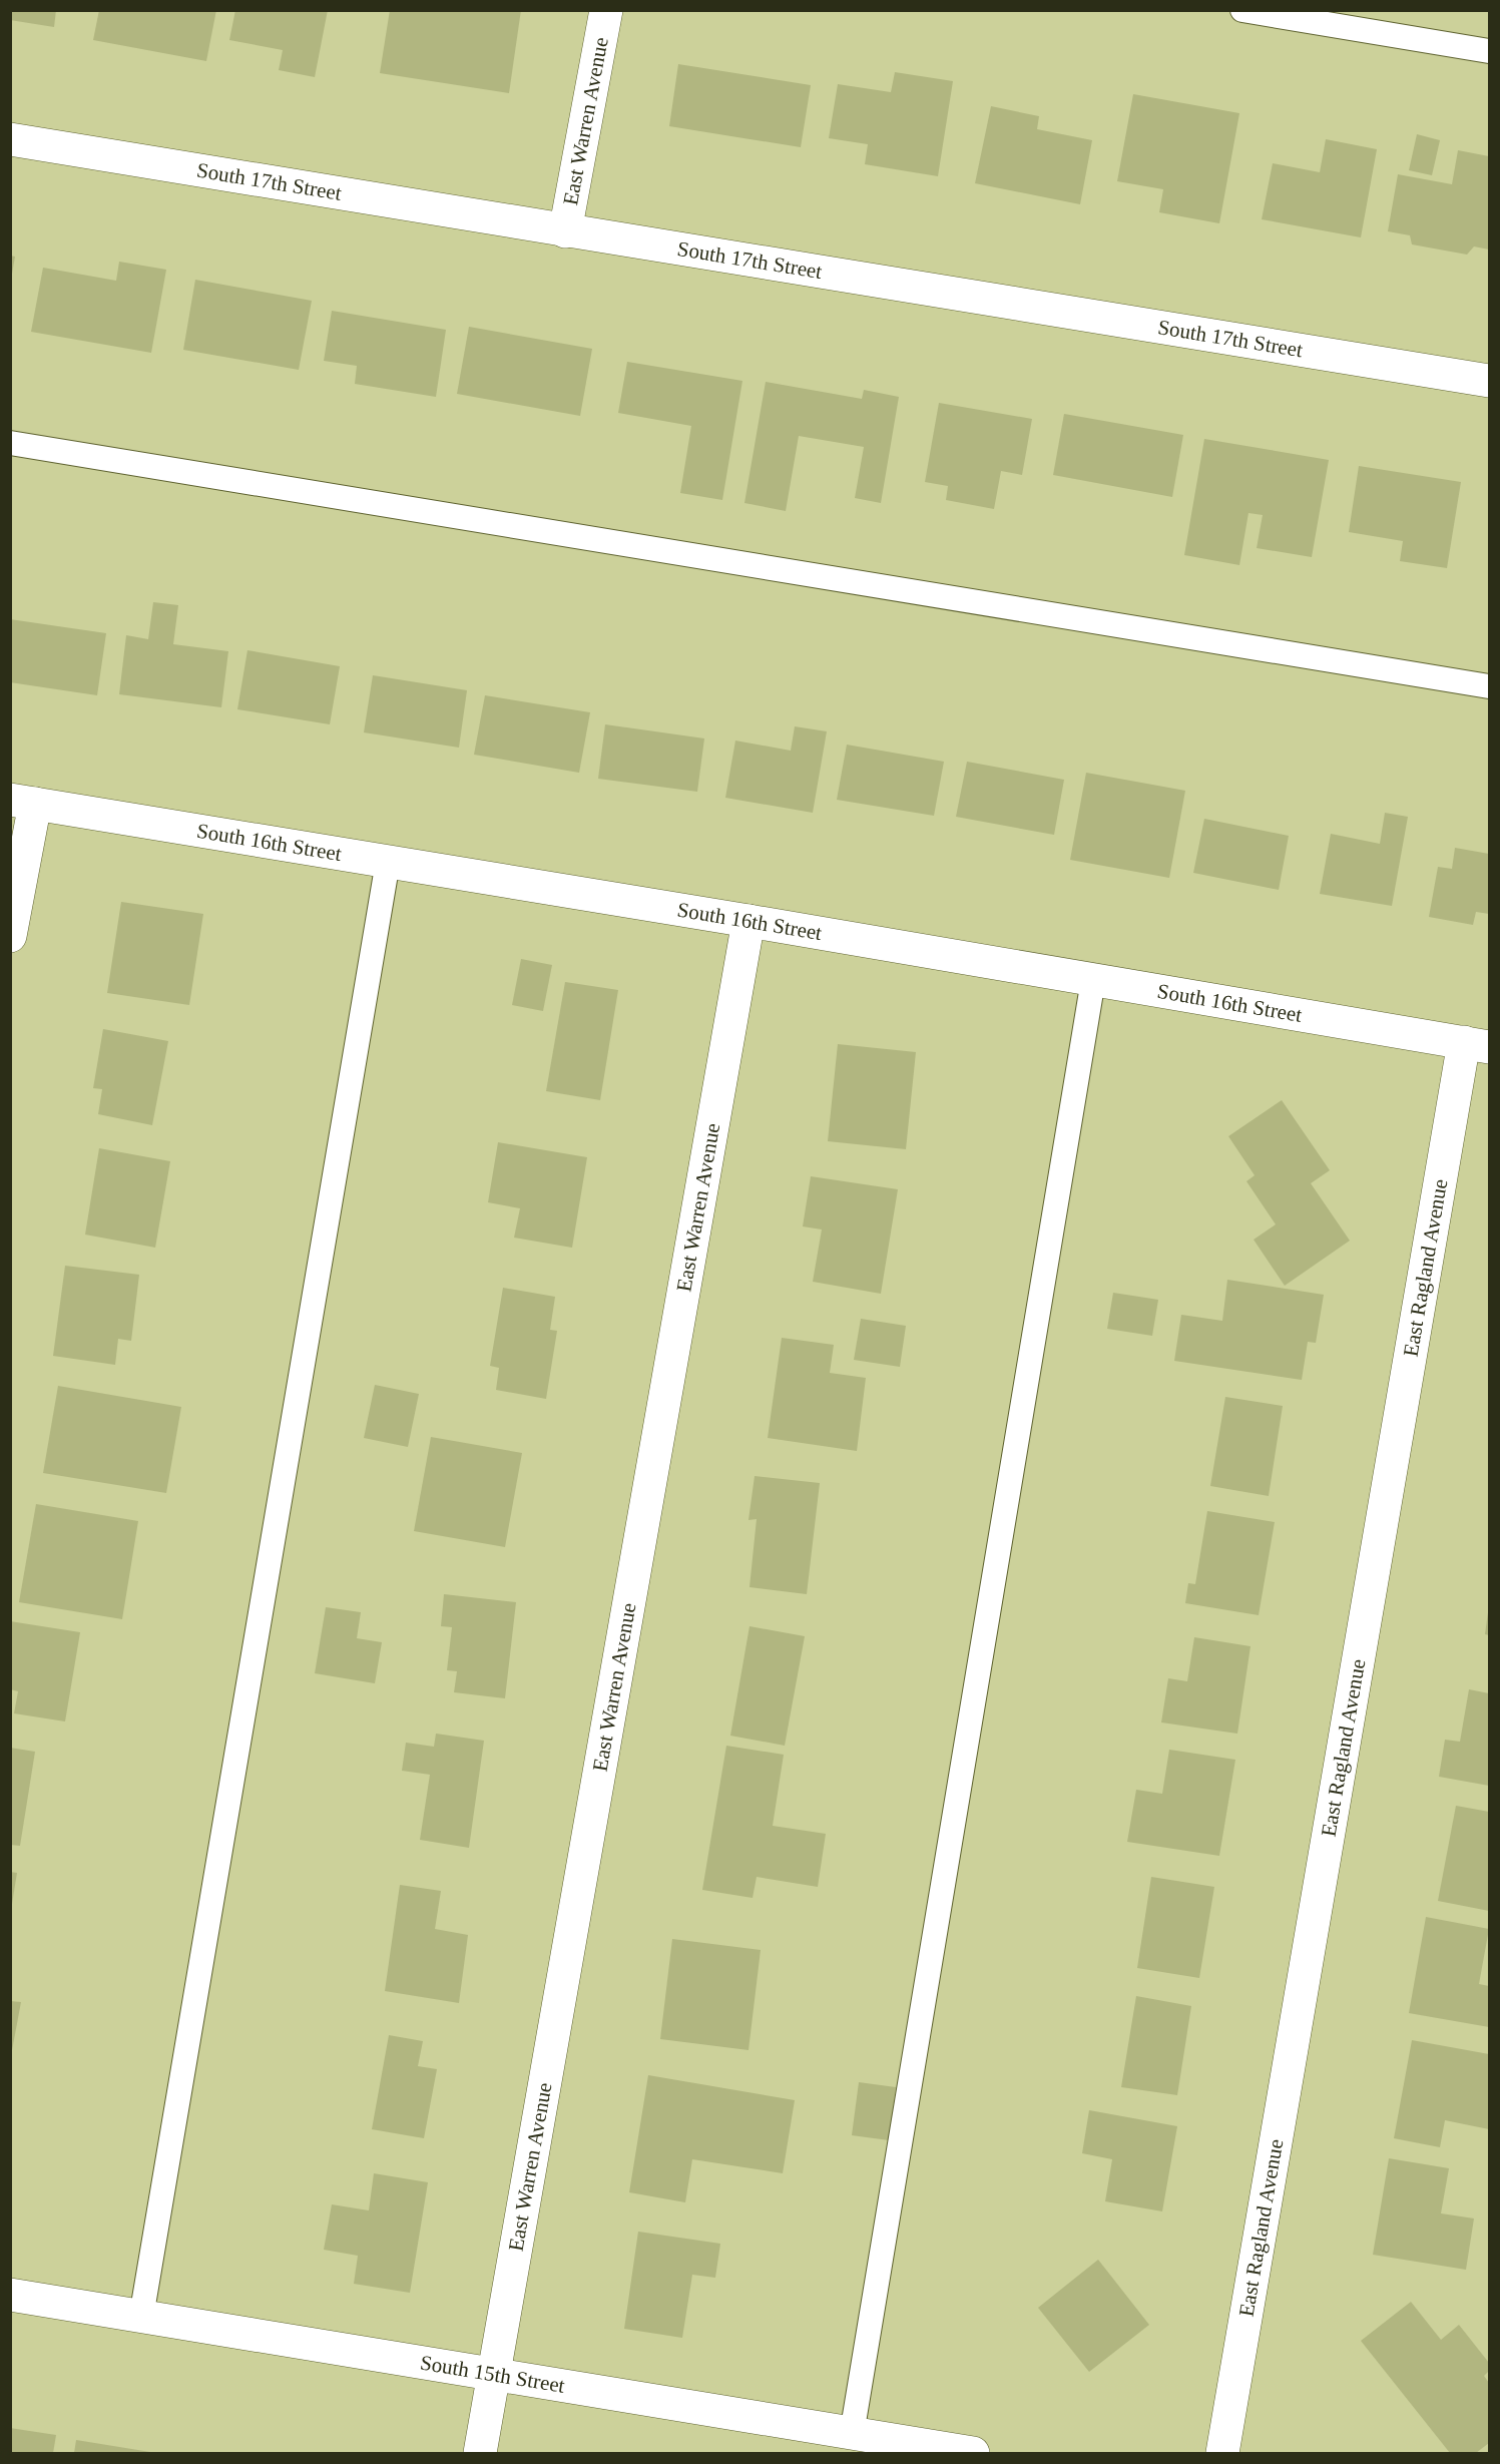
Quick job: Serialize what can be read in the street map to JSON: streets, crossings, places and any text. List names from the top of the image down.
{
  "streets": {
    "street": [
      "East Warren Avenue",
      "South 17th Street",
      "South 16th Street",
      "East Ragland Avenue",
      "South 15th Street"
    ]
  },
  "crossings": [
    ["East Warren Avenue", "South 17th Street"],
    ["East Warren Avenue", "South 16th Street"],
    ["East Warren Avenue", "South 15th Street"],
    ["South 16th Street", "East Ragland Avenue"]
  ]
}
